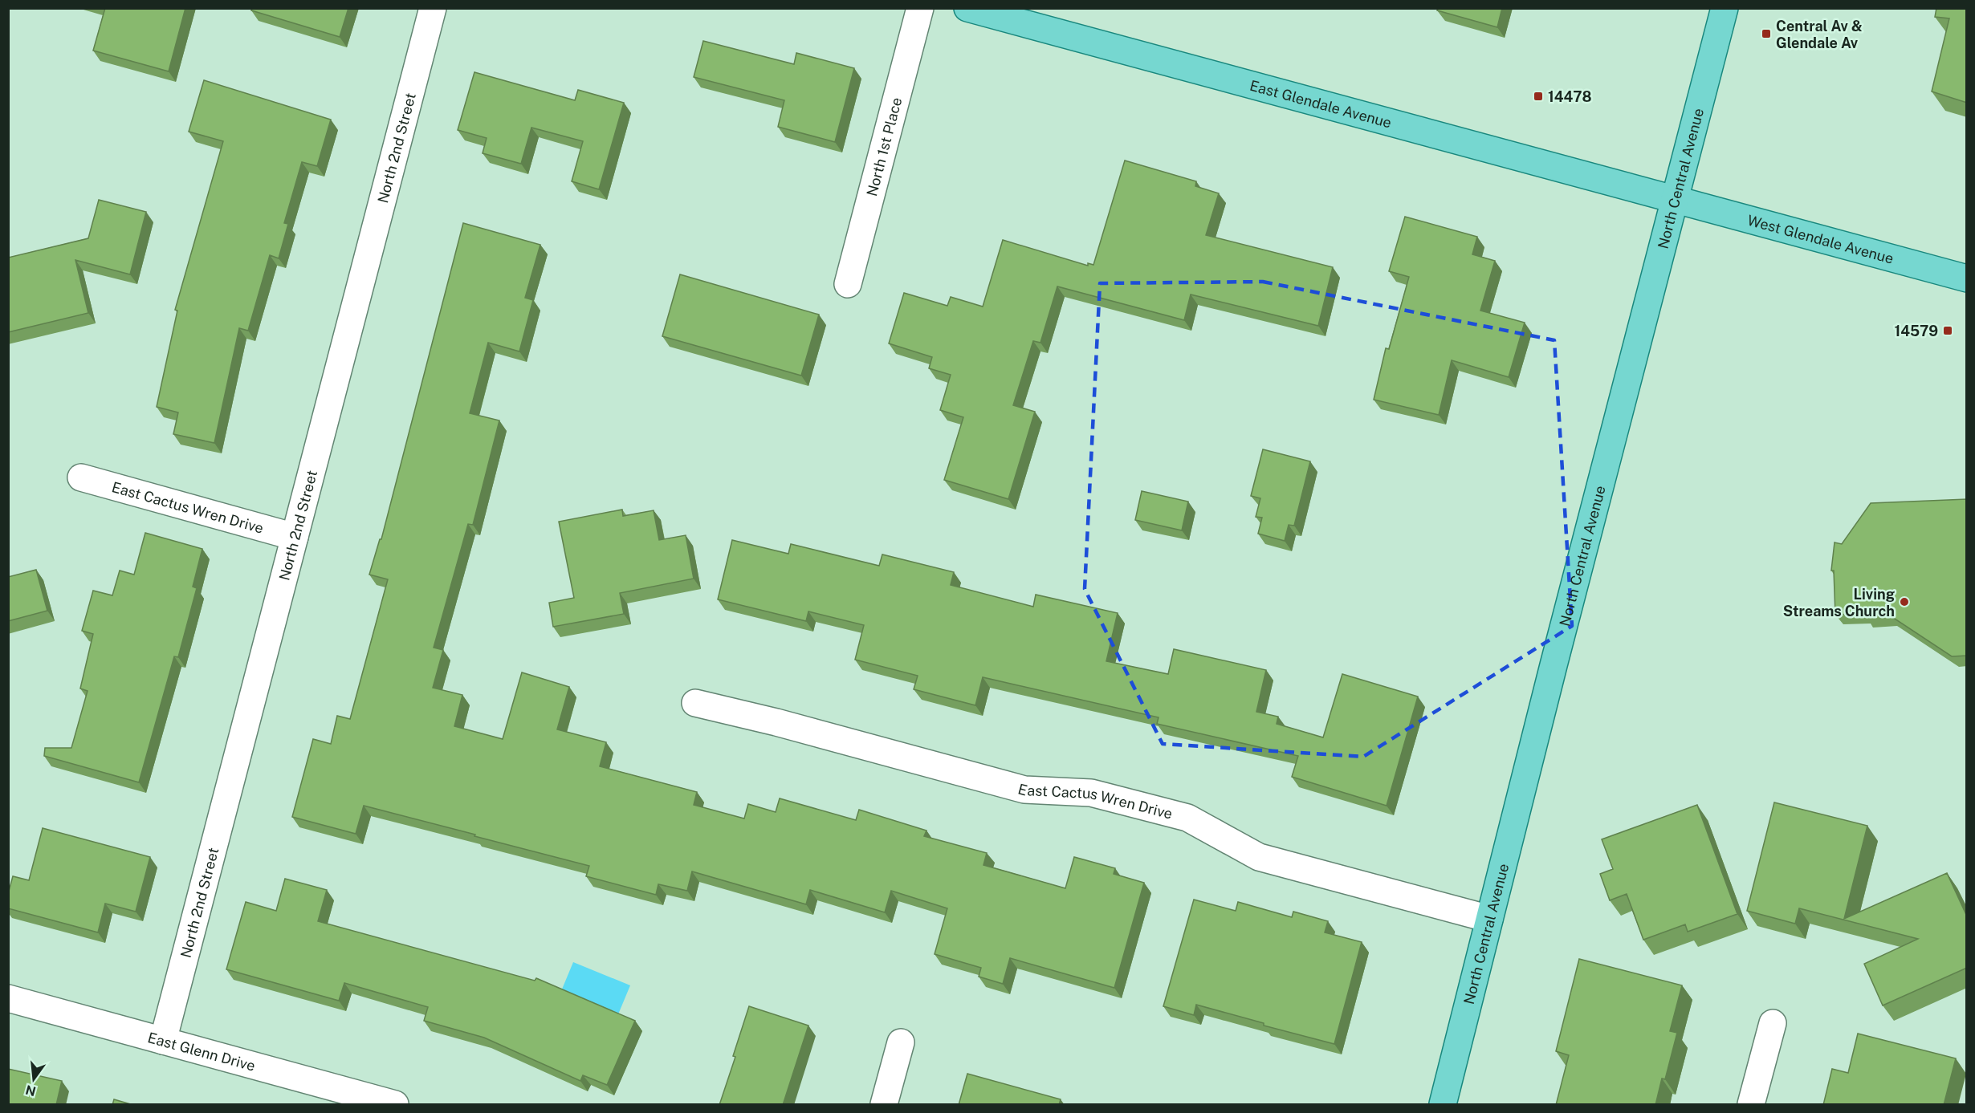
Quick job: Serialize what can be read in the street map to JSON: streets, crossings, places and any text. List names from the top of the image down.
{
  "streets": {
    "main road": ["East Glendale Avenue", "North Central Avenue", "West Glendale Avenue"],
    "street": [
      "North 1st Place",
      "North 2nd Street",
      "East Cactus Wren Drive",
      "East Glenn Drive"
    ]
  },
  "crossings": [
    ["East Glendale Avenue", "North Central Avenue"],
    ["East Glendale Avenue", "West Glendale Avenue"],
    ["North 2nd Street", "East Cactus Wren Drive"],
    ["North 2nd Street", "East Glenn Drive"],
    ["North Central Avenue", "West Glendale Avenue"],
    ["North Central Avenue", "East Cactus Wren Drive"]
  ],
  "places": {
    "transit": ["Central Av & Glendale Av", "14478", "14579"],
    "other": ["Living Streams Church"]
  },
  "north": "bottom"
}
